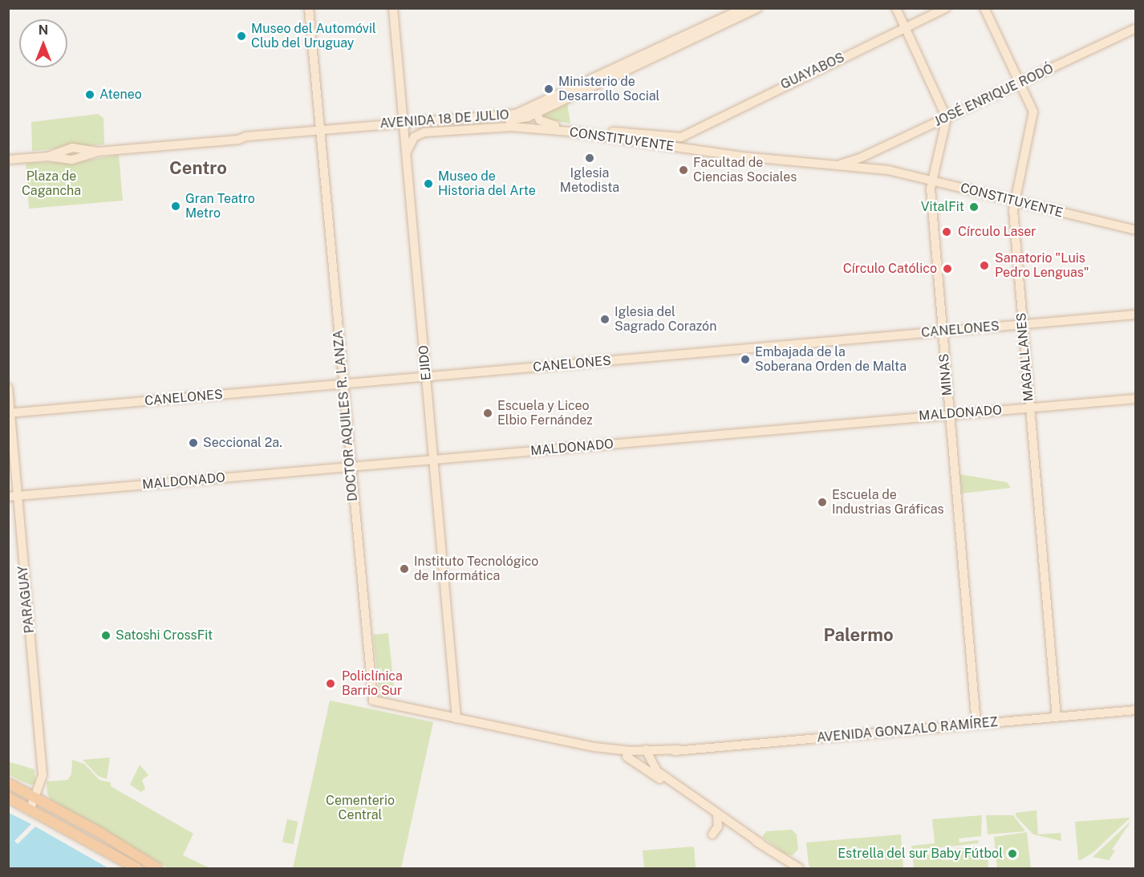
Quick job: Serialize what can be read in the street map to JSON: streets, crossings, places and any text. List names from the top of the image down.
{
  "streets": {
    "street": [
      "GUAYABOS",
      "JOSÉ ENRIQUE RODÓ",
      "AVENIDA 18 DE JULIO",
      "CONSTITUYENTE",
      "CANELONES",
      "MAGALLANES",
      "EJIDO",
      "MINAS",
      "MALDONADO",
      "DOCTOR AQUILES R. LANZA",
      "PARAGUAY",
      "AVENIDA GONZALO RAMÍREZ"
    ]
  },
  "crossings": [
    ["GUAYABOS", "CONSTITUYENTE"],
    ["JOSÉ ENRIQUE RODÓ", "CONSTITUYENTE"],
    ["JOSÉ ENRIQUE RODÓ", "MAGALLANES"],
    ["JOSÉ ENRIQUE RODÓ", "MINAS"],
    ["AVENIDA 18 DE JULIO", "CONSTITUYENTE"],
    ["AVENIDA 18 DE JULIO", "EJIDO"],
    ["AVENIDA 18 DE JULIO", "DOCTOR AQUILES R. LANZA"],
    ["CONSTITUYENTE", "MAGALLANES"],
    ["CONSTITUYENTE", "MINAS"],
    ["CANELONES", "MAGALLANES"],
    ["CANELONES", "EJIDO"],
    ["CANELONES", "MINAS"],
    ["CANELONES", "DOCTOR AQUILES R. LANZA"],
    ["CANELONES", "PARAGUAY"],
    ["MAGALLANES", "MALDONADO"],
    ["MAGALLANES", "AVENIDA GONZALO RAMÍREZ"],
    ["EJIDO", "MALDONADO"],
    ["EJIDO", "AVENIDA GONZALO RAMÍREZ"],
    ["MINAS", "MALDONADO"],
    ["MINAS", "AVENIDA GONZALO RAMÍREZ"],
    ["MALDONADO", "DOCTOR AQUILES R. LANZA"],
    ["MALDONADO", "PARAGUAY"],
    ["DOCTOR AQUILES R. LANZA", "AVENIDA GONZALO RAMÍREZ"]
  ],
  "districts": ["Centro", "Palermo"],
  "parks": ["Plaza de Cagancha", "Cementerio Central"],
  "places": [
    "Museo del Automóvil Club del Uruguay",
    "Ministerio de Desarrollo Social",
    "Ateneo",
    "Iglesia Metodista",
    "Facultad de Ciencias Sociales",
    "Museo de Historia del Arte",
    "Gran Teatro Metro",
    "VitalFit",
    "Círculo Laser",
    "Sanatorio \"Luis Pedro Lenguas\"",
    "Círculo Católico",
    "Iglesia del Sagrado Corazón",
    "Embajada de la Soberana Orden de Malta",
    "Escuela y Liceo Elbio Fernández",
    "Seccional 2a.",
    "Escuela de Industrias Gráficas",
    "Instituto Tecnológico de Informática",
    "Satoshi CrossFit",
    "Policlínica Barrio Sur",
    "Estrella del sur Baby Fútbol"
  ],
  "north": "top"
}
